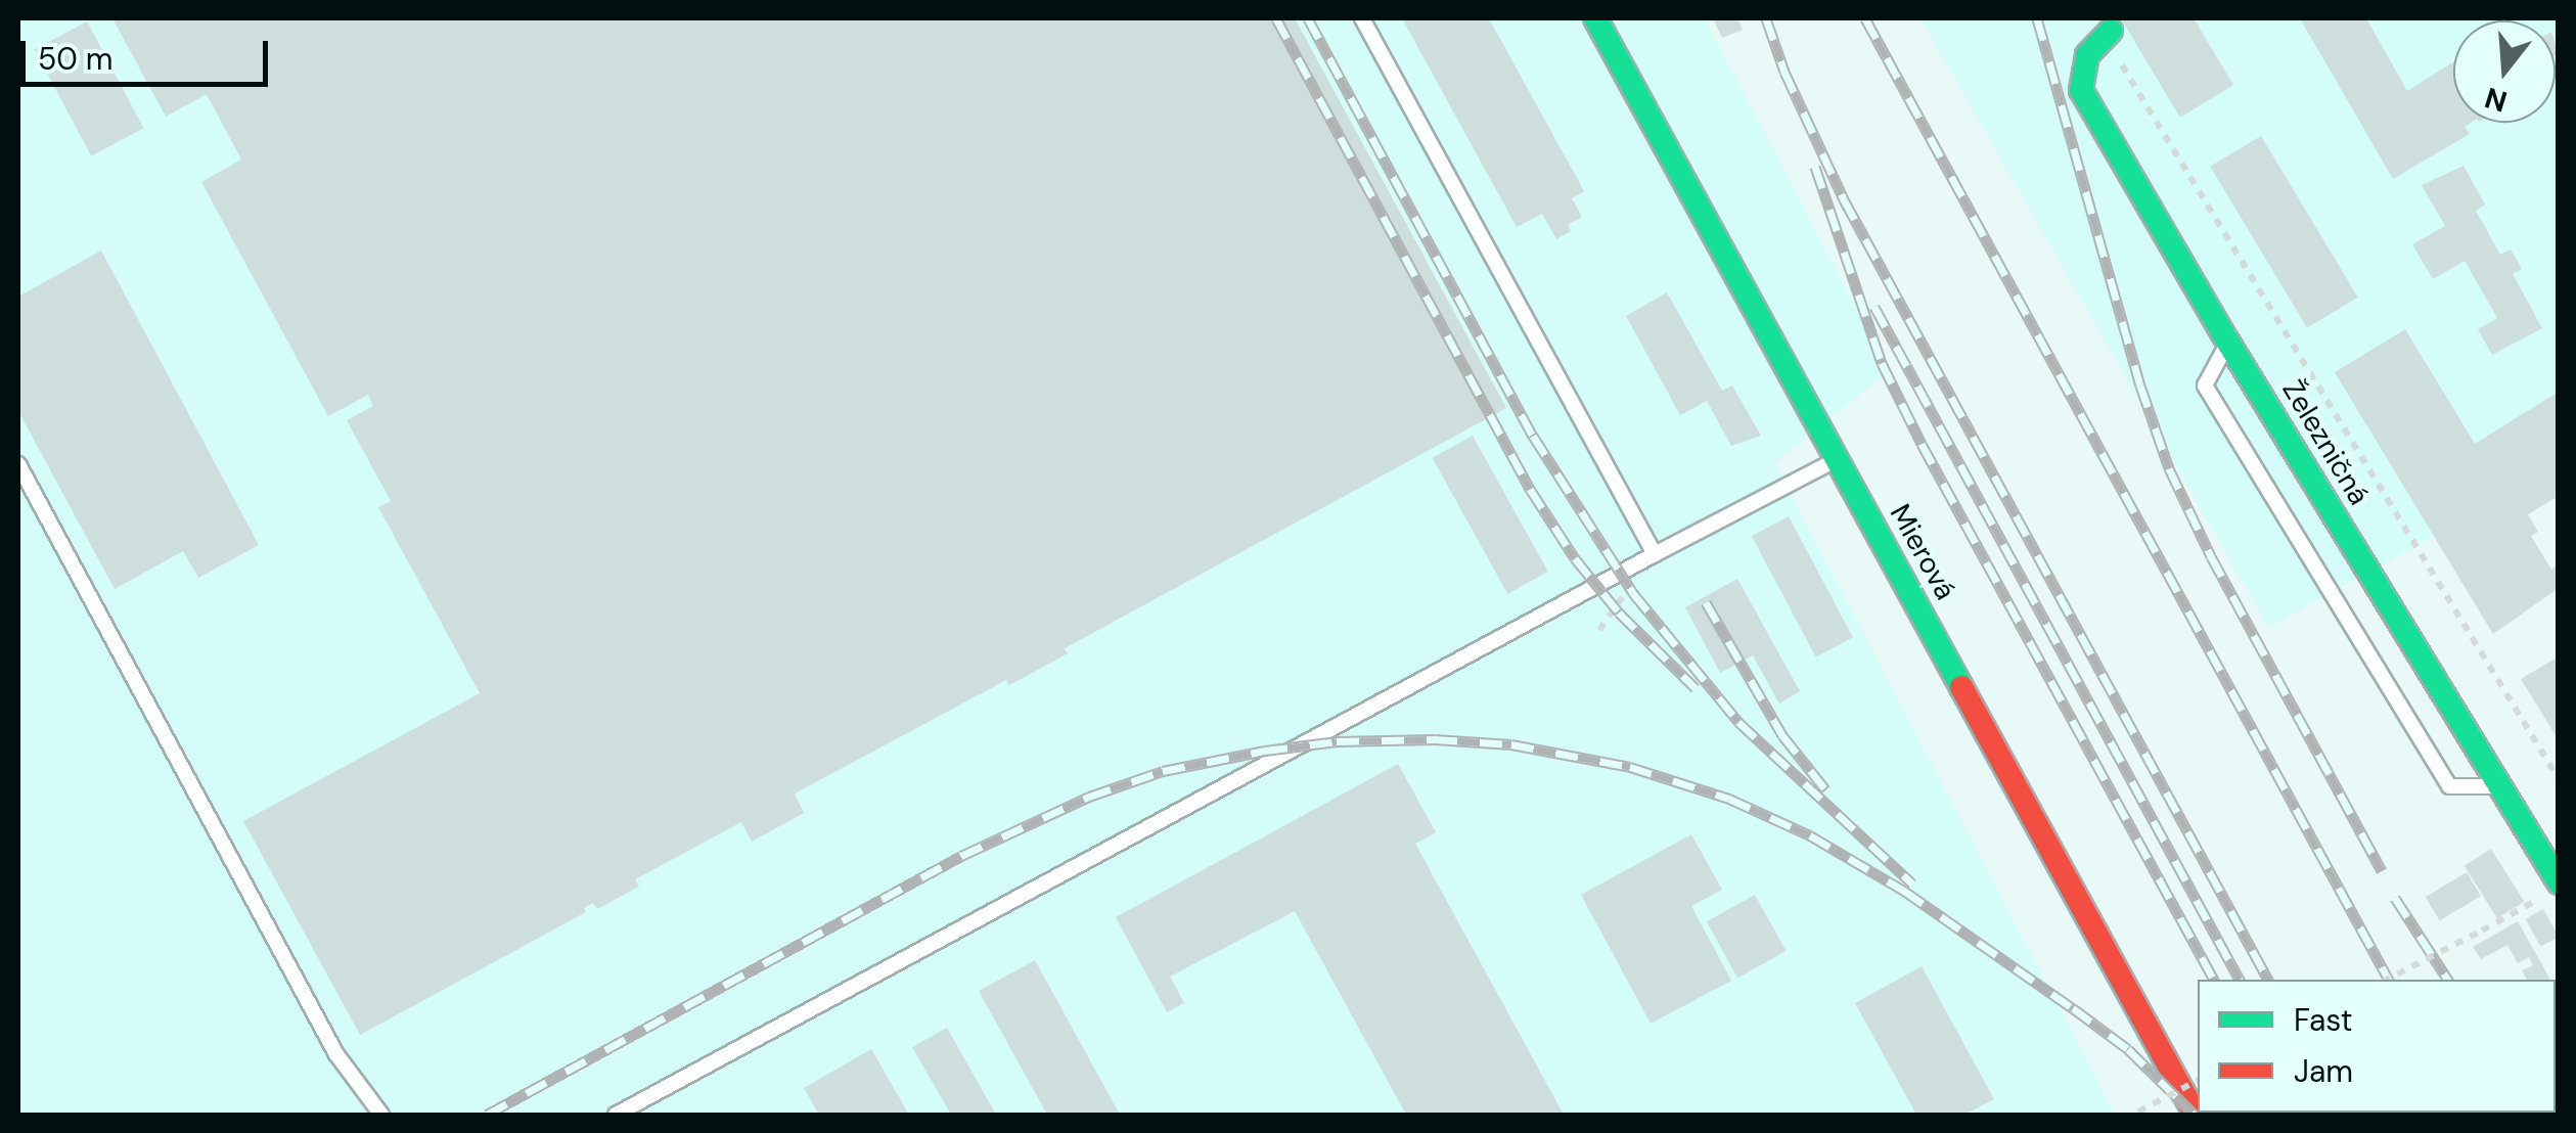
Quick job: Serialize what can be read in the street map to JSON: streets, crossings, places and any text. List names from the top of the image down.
{
  "streets": {
    "street": ["Železničná", "Mierová"]
  },
  "legend": ["Fast", "Jam"],
  "scale_bar": "50 m",
  "north": "bottom"
}
